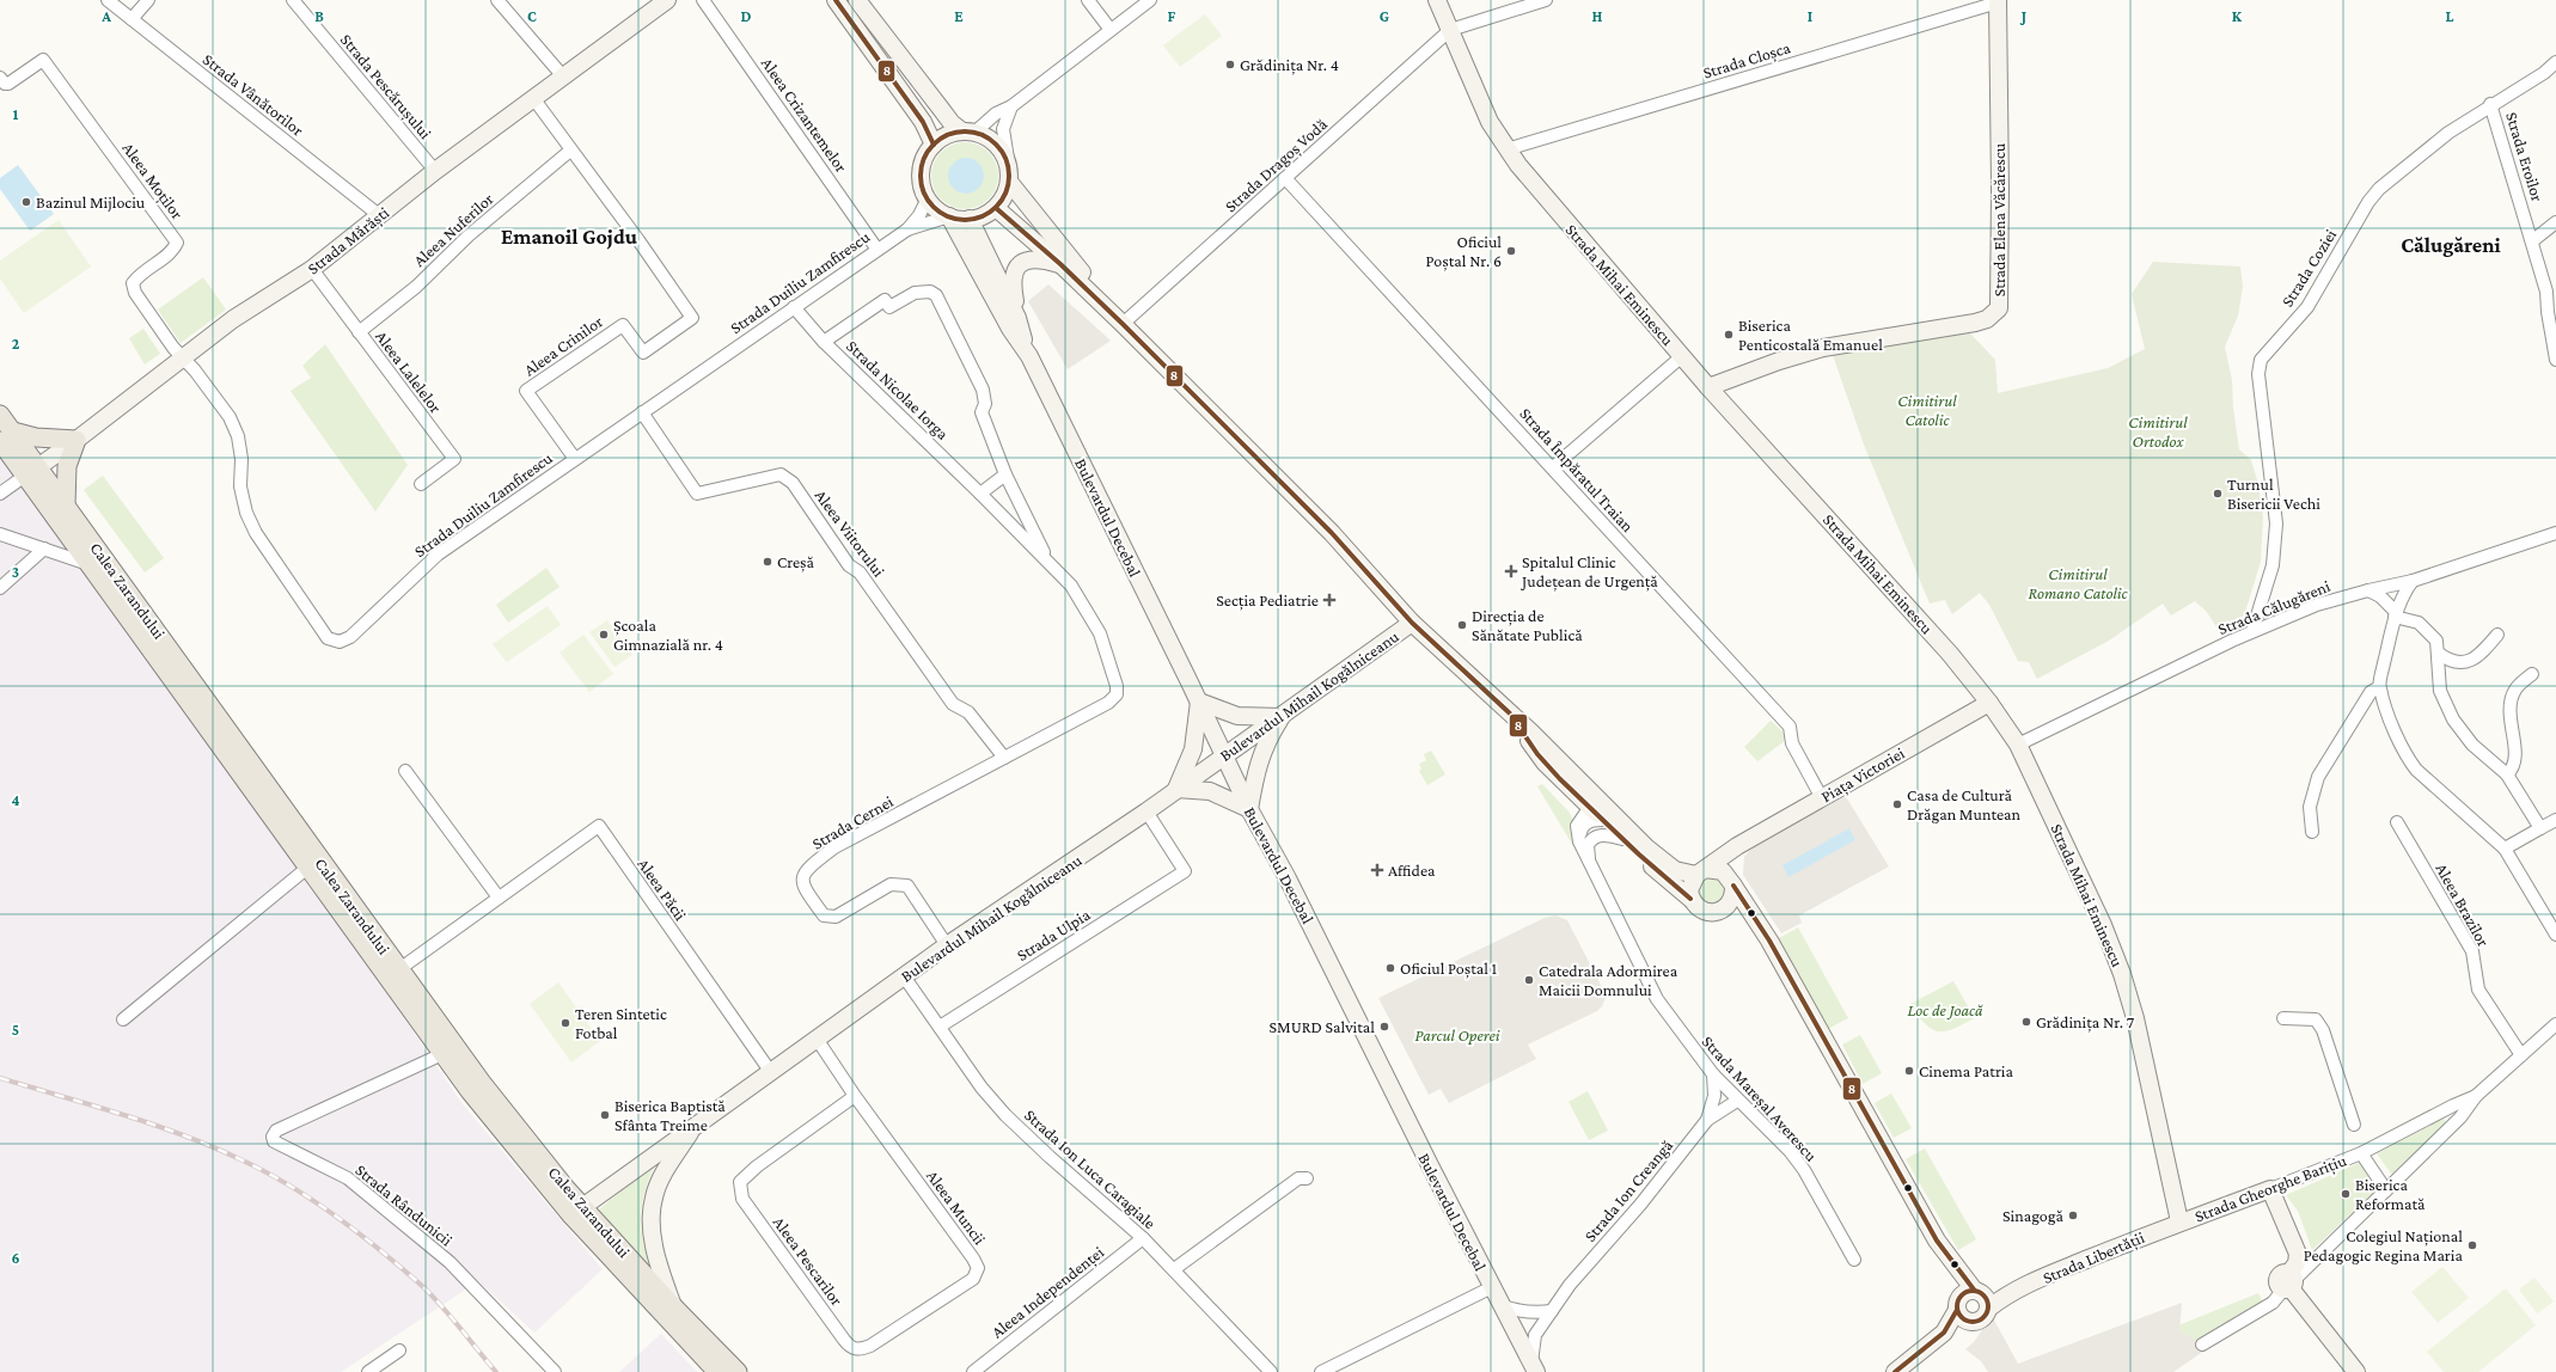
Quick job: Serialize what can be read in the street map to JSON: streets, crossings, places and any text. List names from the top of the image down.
{
  "streets": {
    "main road": ["Calea Zarandului"],
    "street": [
      "Strada Cloșca",
      "Strada Pescărușului",
      "Strada Vânătorilor",
      "Aleea Crizantemelor",
      "Strada Eroilor",
      "Strada Dragoș Vodă",
      "Aleea Moților",
      "Strada Elena Văcărescu",
      "Aleea Nuferilor",
      "Strada Mărăști",
      "Strada Coziei",
      "Strada Duiliu Zamfirescu",
      "Strada Mihai Eminescu",
      "Aleea Crinilor",
      "Aleea Lalelelor",
      "Strada Nicolae Iorga",
      "Strada Împăratul Traian",
      "Bulevardul Decebal",
      "Aleea Viitorului",
      "Strada Călugăreni",
      "Bulevardul Mihail Kogălniceanu",
      "Piața Victoriei",
      "Strada Cernei",
      "Aleea Păcii",
      "Aleea Brazilor",
      "Strada Ulpia",
      "Strada Mareșal Averescu",
      "Strada Ion Luca Caragiale",
      "Strada Gheorghe Barițiu",
      "Strada Ion Creangă",
      "Strada Rândunicii",
      "Aleea Muncii",
      "Strada Libertății",
      "Aleea Pescarilor",
      "Aleea Independenței"
    ]
  },
  "crossings": [
    ["Strada Cloșca", "Strada Elena Văcărescu"],
    ["Strada Cloșca", "Strada Mihai Eminescu"],
    ["Strada Pescărușului", "Strada Mărăști"],
    ["Strada Vânătorilor", "Strada Mărăști"],
    ["Aleea Crizantemelor", "Strada Duiliu Zamfirescu"],
    ["Strada Eroilor", "Strada Coziei"],
    ["Strada Dragoș Vodă", "Strada Mihai Eminescu"],
    ["Strada Dragoș Vodă", "Strada Împăratul Traian"],
    ["Aleea Moților", "Strada Mărăști"],
    ["Aleea Moților", "Strada Duiliu Zamfirescu"],
    ["Strada Elena Văcărescu", "Strada Mihai Eminescu"],
    ["Aleea Nuferilor", "Aleea Crinilor"],
    ["Aleea Nuferilor", "Aleea Lalelelor"],
    ["Strada Mărăști", "Strada Duiliu Zamfirescu"],
    ["Strada Mărăști", "Aleea Crinilor"],
    ["Strada Mărăști", "Aleea Lalelelor"],
    ["Strada Mărăști", "Calea Zarandului"],
    ["Strada Coziei", "Strada Călugăreni"],
    ["Strada Duiliu Zamfirescu", "Aleea Crinilor"],
    ["Strada Duiliu Zamfirescu", "Strada Nicolae Iorga"],
    ["Strada Duiliu Zamfirescu", "Aleea Viitorului"],
    ["Strada Mihai Eminescu", "Strada Călugăreni"],
    ["Strada Mihai Eminescu", "Piața Victoriei"],
    ["Strada Mihai Eminescu", "Strada Gheorghe Barițiu"],
    ["Strada Mihai Eminescu", "Strada Libertății"],
    ["Strada Nicolae Iorga", "Strada Cernei"],
    ["Strada Împăratul Traian", "Piața Victoriei"],
    ["Bulevardul Decebal", "Bulevardul Mihail Kogălniceanu"],
    ["Bulevardul Decebal", "Strada Ion Creangă"],
    ["Aleea Viitorului", "Strada Cernei"],
    ["Calea Zarandului", "Bulevardul Mihail Kogălniceanu"],
    ["Calea Zarandului", "Aleea Păcii"],
    ["Calea Zarandului", "Strada Rândunicii"],
    ["Bulevardul Mihail Kogălniceanu", "Strada Cernei"],
    ["Bulevardul Mihail Kogălniceanu", "Aleea Păcii"],
    ["Bulevardul Mihail Kogălniceanu", "Strada Ulpia"],
    ["Bulevardul Mihail Kogălniceanu", "Strada Ion Luca Caragiale"],
    ["Bulevardul Mihail Kogălniceanu", "Aleea Muncii"],
    ["Aleea Brazilor", "Strada Gheorghe Barițiu"],
    ["Strada Ulpia", "Strada Ion Luca Caragiale"],
    ["Strada Mareșal Averescu", "Strada Ion Creangă"],
    ["Strada Ion Luca Caragiale", "Aleea Independenței"],
    ["Strada Gheorghe Barițiu", "Strada Libertății"],
    ["Aleea Muncii", "Aleea Pescarilor"]
  ],
  "districts": ["Emanoil Gojdu", "Călugăreni"],
  "parks": [
    "Cimitirul Catolic",
    "Cimitirul Ortodox",
    "Cimitirul Romano Catolic",
    "Loc de Joacă",
    "Parcul Operei"
  ],
  "places": {
    "other": [
      "Grădinița Nr. 4",
      "Bazinul Mijlociu",
      "Oficiul Poștal Nr. 6",
      "Biserica Penticostală Emanuel",
      "Turnul Bisericii Vechi",
      "Creșă",
      "Direcția de Sănătate Publică",
      "Școala Gimnazială nr. 4",
      "Casa de Cultură Drăgan Muntean",
      "Oficiul Poștal 1",
      "Catedrala Adormirea Maicii Domnului",
      "Grădinița Nr. 7",
      "Teren Sintetic Fotbal",
      "SMURD Salvital",
      "Cinema Patria",
      "Biserica Baptistă Sfânta Treime",
      "Biserica Reformată",
      "Sinagogă",
      "Colegiul Național Pedagogic Regina Maria"
    ],
    "health": ["Spitalul Clinic Județean de Urgență", "Secția Pediatrie", "Affidea"]
  },
  "lines": ["transit line 8"],
  "grid": {
    "columns": [
      "A",
      "B",
      "C",
      "D",
      "E",
      "F",
      "G",
      "H",
      "I",
      "J",
      "K",
      "L"
    ],
    "rows": [
      "1",
      "2",
      "3",
      "4",
      "5",
      "6"
    ]
  }
}
